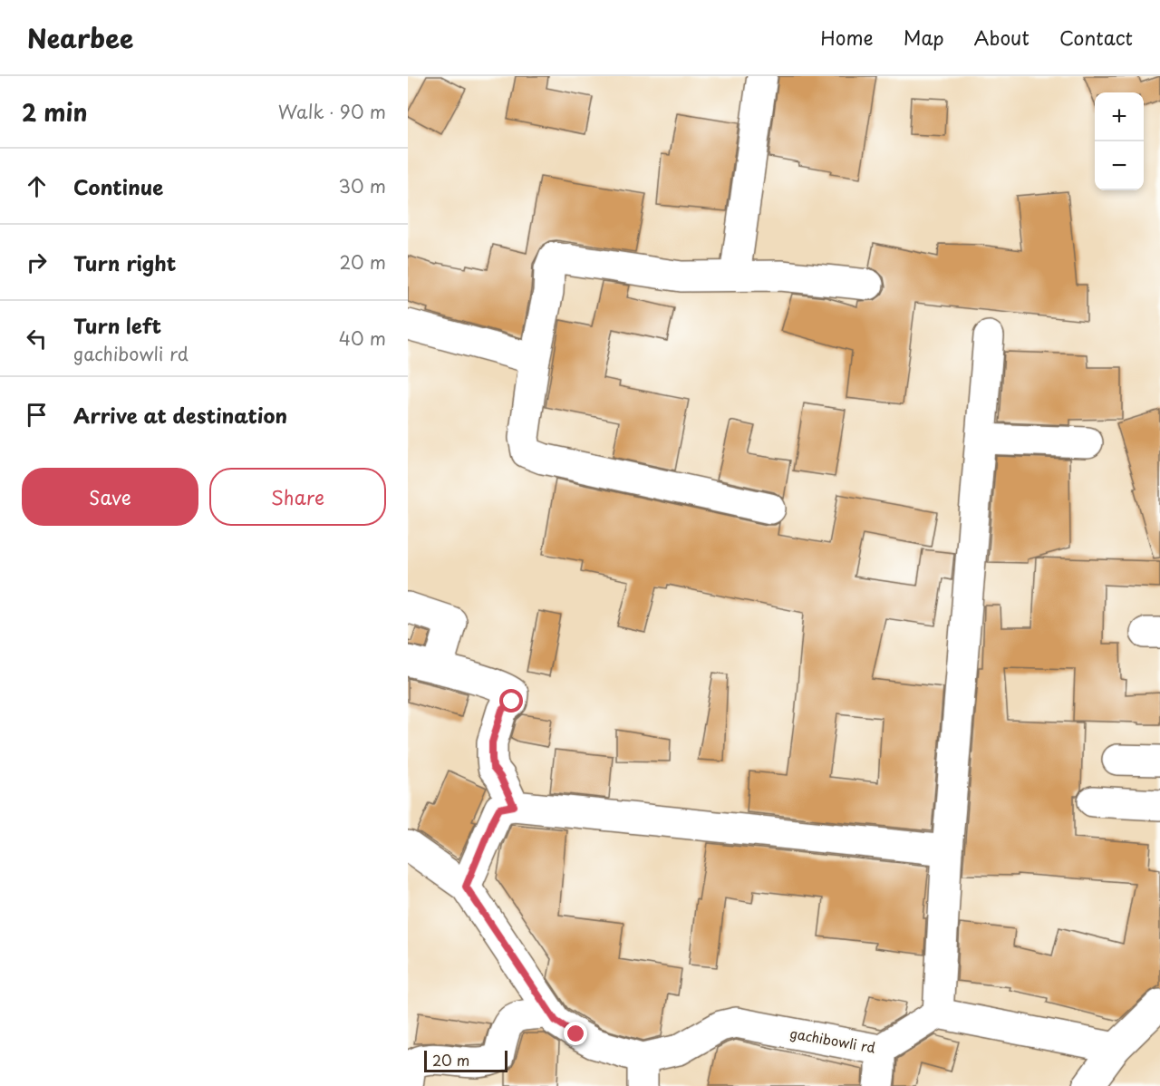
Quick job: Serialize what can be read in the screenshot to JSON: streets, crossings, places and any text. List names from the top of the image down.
{
  "streets": {
    "street": ["gachibowli rd"]
  },
  "scale_bar": "20 m",
  "page": {
    "header": "Nearbee",
    "nav": [
      "Home",
      "Map",
      "About",
      "Contact"
    ],
    "heading": ["2 min", "Walk · 90 m"],
    "map_buttons": ["+", "−"],
    "list": [
      ["Continue", "30 m"],
      ["Turn right", "20 m"],
      ["Turn left", "gachibowli rd", "40 m"],
      "Arrive at destination"
    ],
    "buttons": ["Save", "Share"],
    "scale": "20 m"
  }
}
